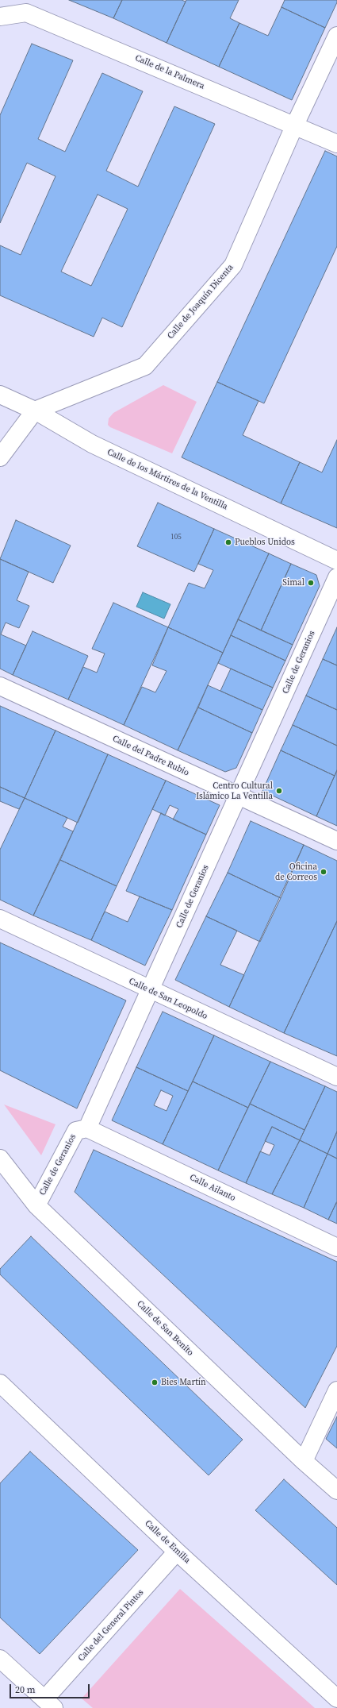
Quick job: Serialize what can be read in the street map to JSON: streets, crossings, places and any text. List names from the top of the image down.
{
  "streets": {
    "street": [
      "Calle de la Palmera",
      "Calle de Joaquín Dicenta",
      "Calle de los Mártires de la Ventilla",
      "Calle de Geranios",
      "Calle del Padre Rubio",
      "Calle de San Leopoldo",
      "Calle Ailanto",
      "Calle de San Benito",
      "Calle de Emilia",
      "Calle del General Pintos"
    ]
  },
  "crossings": [
    ["Calle de la Palmera", "Calle de Joaquín Dicenta"],
    ["Calle de Joaquín Dicenta", "Calle de los Mártires de la Ventilla"],
    ["Calle de Geranios", "Calle del Padre Rubio"],
    ["Calle de Geranios", "Calle de San Leopoldo"],
    ["Calle de Geranios", "Calle Ailanto"],
    ["Calle de Geranios", "Calle de San Benito"],
    ["Calle de Emilia", "Calle del General Pintos"]
  ],
  "places": [
    "Pueblos Unidos",
    "Simal",
    "Centro Cultural Islámico La Ventilla",
    "Oficina de Correos",
    "Bies Martín"
  ],
  "house_numbers": ["105"],
  "scale_bar": "20 m"
}
